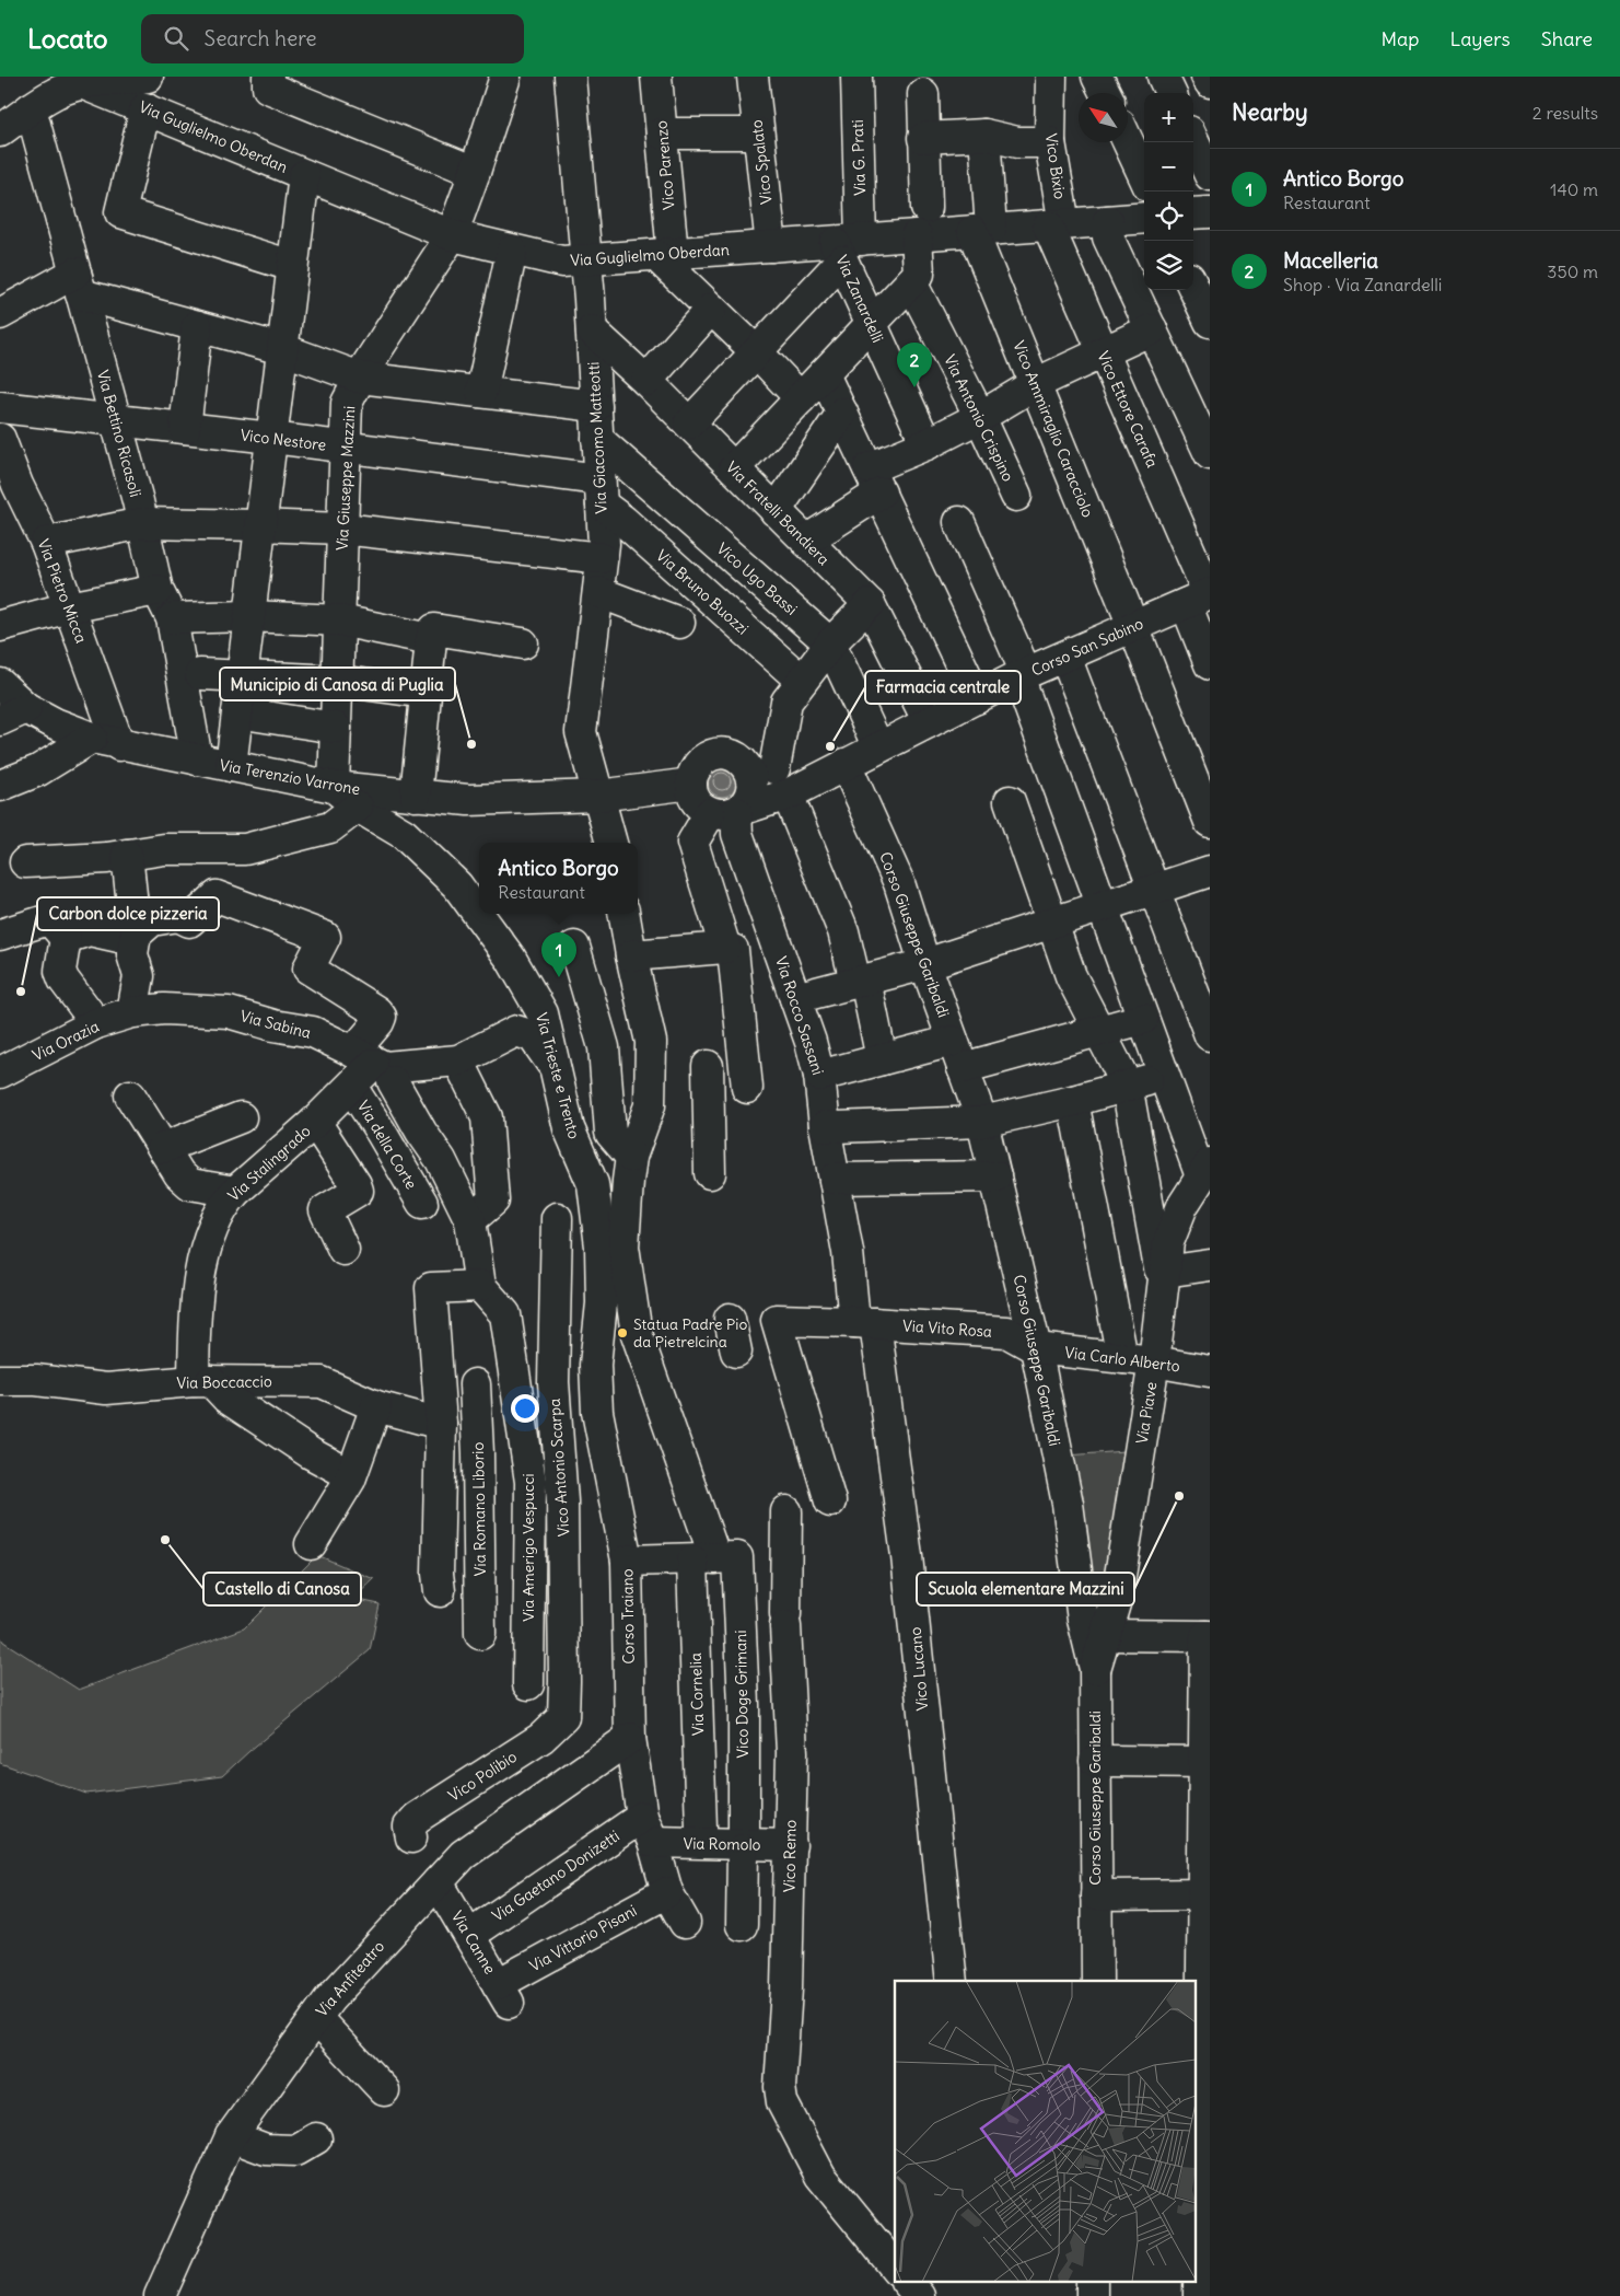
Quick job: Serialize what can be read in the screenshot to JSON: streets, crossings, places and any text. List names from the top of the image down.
{
  "streets": {
    "street": [
      "Via Guglielmo Oberdan",
      "Via G. Prati",
      "Vico Spalato",
      "Vico Parenzo",
      "Vico Bixio",
      "Via Zanardelli",
      "Vico Ettore Carafa",
      "Via Antonio Crispino",
      "Vico Ammiraglio Caracciolo",
      "Via Bettino Ricasoli",
      "Via Giacomo Matteotti",
      "Vico Nestore",
      "Via Giuseppe Mazzini",
      "Via Fratelli Bandiera",
      "Vico Ugo Bassi",
      "Via Pietro Micca",
      "Via Bruno Buozzi",
      "Corso San Sabino",
      "Via Terenzio Varrone",
      "Corso Giuseppe Garibaldi",
      "Via Rocco Sassani",
      "Via Sabina",
      "Via Orazia",
      "Via Trieste e Trento",
      "Via della Corte",
      "Via Stalingrado",
      "Via Vito Rosa",
      "Via Carlo Alberto",
      "Via Boccaccio",
      "Via Piave",
      "Vico Antonio Scarpa",
      "Via Romano Liborio",
      "Via Amerigo Vespucci",
      "Corso Traiano",
      "Vico Lucano",
      "Via Cornelia",
      "Vico Doge Grimani",
      "Vico Polibio",
      "Via Romolo",
      "Vico Remo",
      "Via Gaetano Donizetti",
      "Via Vittorio Pisani",
      "Via Canne",
      "Via Anfiteatro"
    ]
  },
  "crossings": [
    ["Via Guglielmo Oberdan", "Via G. Prati"],
    ["Via Guglielmo Oberdan", "Vico Spalato"],
    ["Via Guglielmo Oberdan", "Vico Parenzo"],
    ["Via Guglielmo Oberdan", "Vico Bixio"],
    ["Via Guglielmo Oberdan", "Via Zanardelli"],
    ["Via Guglielmo Oberdan", "Vico Ettore Carafa"],
    ["Via Guglielmo Oberdan", "Vico Ammiraglio Caracciolo"],
    ["Via Guglielmo Oberdan", "Via Giacomo Matteotti"],
    ["Via Guglielmo Oberdan", "Via Giuseppe Mazzini"],
    ["Via G. Prati", "Via Zanardelli"],
    ["Vico Bixio", "Vico Ettore Carafa"],
    ["Vico Ettore Carafa", "Corso San Sabino"],
    ["Vico Ammiraglio Caracciolo", "Corso San Sabino"],
    ["Via Bettino Ricasoli", "Vico Nestore"],
    ["Via Bettino Ricasoli", "Via Terenzio Varrone"],
    ["Via Giacomo Matteotti", "Vico Nestore"],
    ["Via Giacomo Matteotti", "Via Fratelli Bandiera"],
    ["Via Giacomo Matteotti", "Vico Ugo Bassi"],
    ["Via Giacomo Matteotti", "Via Bruno Buozzi"],
    ["Via Giacomo Matteotti", "Via Terenzio Varrone"],
    ["Vico Nestore", "Via Giuseppe Mazzini"],
    ["Vico Nestore", "Via Bruno Buozzi"],
    ["Via Giuseppe Mazzini", "Via Terenzio Varrone"],
    ["Via Giuseppe Mazzini", "Via Trieste e Trento"],
    ["Via Fratelli Bandiera", "Corso San Sabino"],
    ["Vico Ugo Bassi", "Corso San Sabino"],
    ["Via Pietro Micca", "Via Terenzio Varrone"],
    ["Corso San Sabino", "Corso Giuseppe Garibaldi"],
    ["Corso San Sabino", "Via Rocco Sassani"],
    ["Via Terenzio Varrone", "Via Trieste e Trento"],
    ["Corso Giuseppe Garibaldi", "Via Vito Rosa"],
    ["Corso Giuseppe Garibaldi", "Via Carlo Alberto"],
    ["Corso Giuseppe Garibaldi", "Via Piave"],
    ["Via Rocco Sassani", "Via Vito Rosa"],
    ["Via Rocco Sassani", "Vico Lucano"],
    ["Via Sabina", "Via Orazia"],
    ["Via Sabina", "Via Trieste e Trento"],
    ["Via Sabina", "Via Stalingrado"],
    ["Via Trieste e Trento", "Corso Traiano"],
    ["Via della Corte", "Via Stalingrado"],
    ["Via Stalingrado", "Via Boccaccio"],
    ["Via Vito Rosa", "Via Carlo Alberto"],
    ["Via Vito Rosa", "Vico Lucano"],
    ["Via Carlo Alberto", "Via Piave"],
    ["Vico Antonio Scarpa", "Vico Polibio"],
    ["Corso Traiano", "Via Romolo"],
    ["Corso Traiano", "Via Gaetano Donizetti"],
    ["Corso Traiano", "Via Vittorio Pisani"],
    ["Corso Traiano", "Via Anfiteatro"],
    ["Via Cornelia", "Vico Doge Grimani"],
    ["Via Romolo", "Vico Remo"],
    ["Via Romolo", "Via Gaetano Donizetti"],
    ["Via Gaetano Donizetti", "Via Canne"],
    ["Via Vittorio Pisani", "Via Canne"],
    ["Via Canne", "Via Anfiteatro"]
  ],
  "places": [
    "Municipio di Canosa di Puglia",
    "Farmacia centrale",
    "Carbon dolce pizzeria",
    "Statua Padre Pio da Pietrelcina",
    "Scuola elementare Mazzini",
    "Castello di Canosa"
  ],
  "north": "top left",
  "page": {
    "header": "Locato",
    "search": "Search here",
    "nav": ["Map", "Layers", "Share"],
    "heading": ["Nearby", "2 results"],
    "map_buttons": ["+", "−"],
    "list": [
      {
        "mark": "1",
        "name": "Antico Borgo",
        "note": "Restaurant",
        "value": "140 m"
      },
      {
        "mark": "2",
        "name": "Macelleria",
        "note": "Shop · Via Zanardelli",
        "value": "350 m"
      }
    ],
    "pins": ["2", "1"],
    "popup": ["Antico Borgo", "Restaurant"]
  }
}
